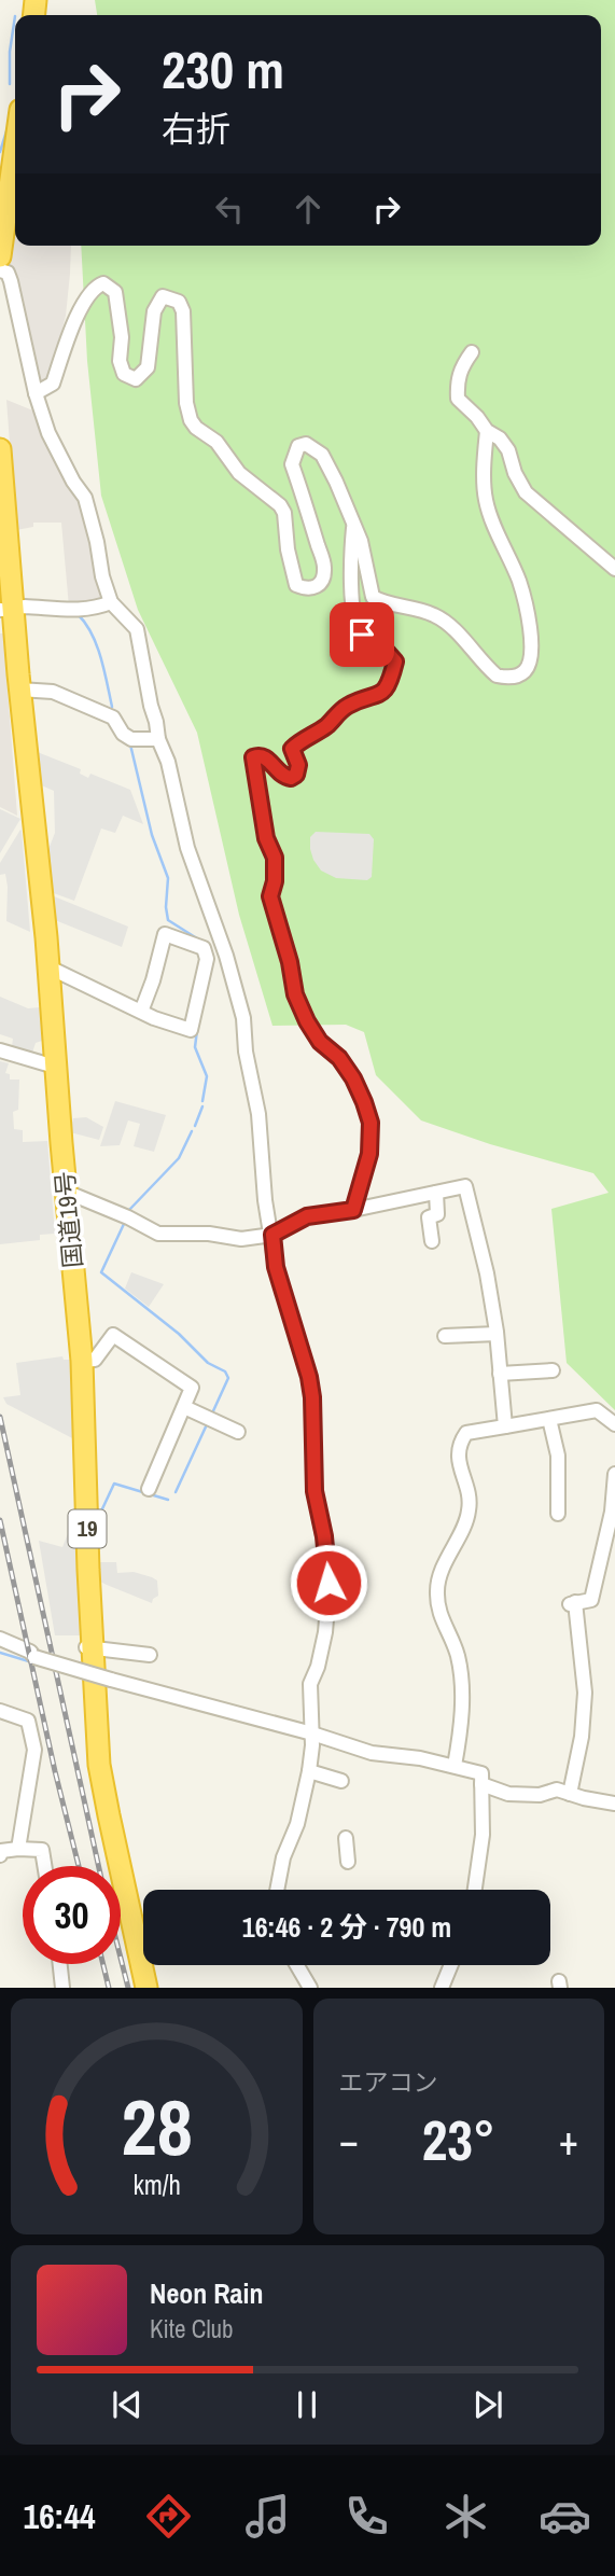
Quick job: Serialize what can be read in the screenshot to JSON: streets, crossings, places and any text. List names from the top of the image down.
{
  "streets": {
    "highway": ["国道19号", "19"]
  },
  "page": {
    "turn": ["230 m", "右折"],
    "limit": "30",
    "trip": "16:46 · 2 分 · 790 m",
    "tile": "エアコン",
    "heat": ["−", "23°", "+"],
    "song": ["Neon Rain", "Kite Club"],
    "tabs": "16:44",
    "gauge": ["28", "km/h"]
  }
}
